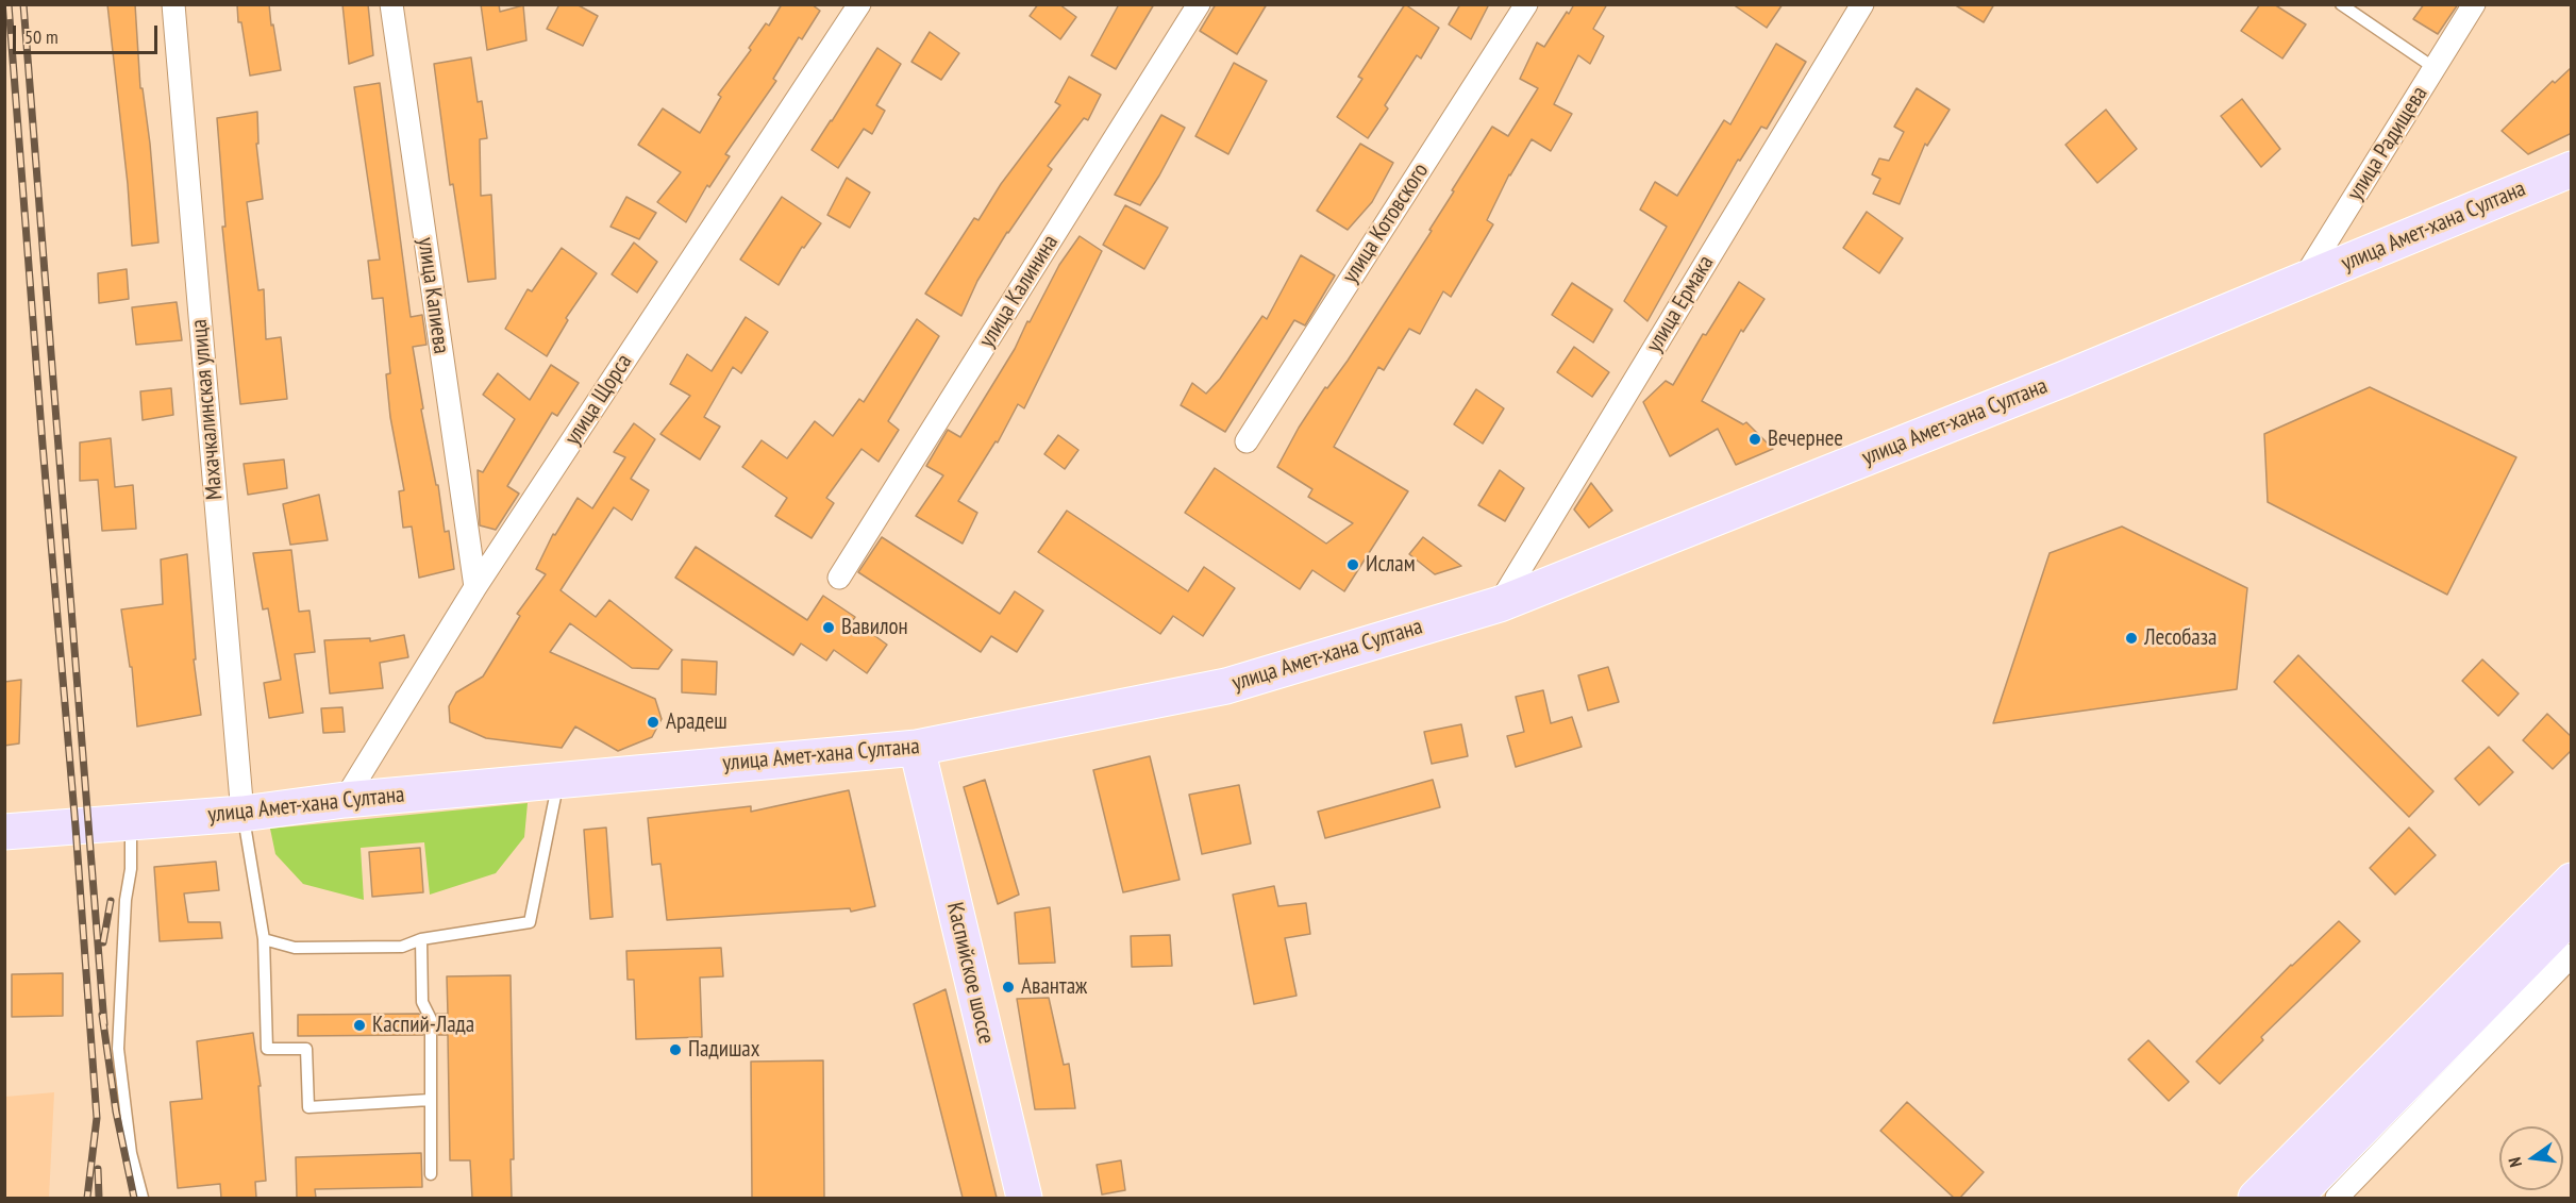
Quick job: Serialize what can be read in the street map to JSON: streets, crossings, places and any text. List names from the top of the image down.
{
  "streets": {
    "main road": ["улица Амет-хана Султана", "Каспийское шоссе"],
    "street": [
      "улица Радищева",
      "улица Котовского",
      "улица Калинина",
      "улица Капиева",
      "улица Ермака",
      "улица Щорса",
      "Махачкалинская улица"
    ]
  },
  "crossings": [
    ["улица Радищева", "улица Амет-хана Султана"],
    ["улица Амет-хана Султана", "улица Ермака"],
    ["улица Амет-хана Султана", "улица Щорса"],
    ["улица Амет-хана Султана", "Махачкалинская улица"],
    ["улица Амет-хана Султана", "Каспийское шоссе"],
    ["улица Капиева", "улица Щорса"]
  ],
  "places": [
    "Вечернее",
    "Ислам",
    "Вавилон",
    "Лесобаза",
    "Арадеш",
    "Авантаж",
    "Каспий-Лада",
    "Падишах"
  ],
  "scale_bar": "50 m",
  "north": "left"
}
